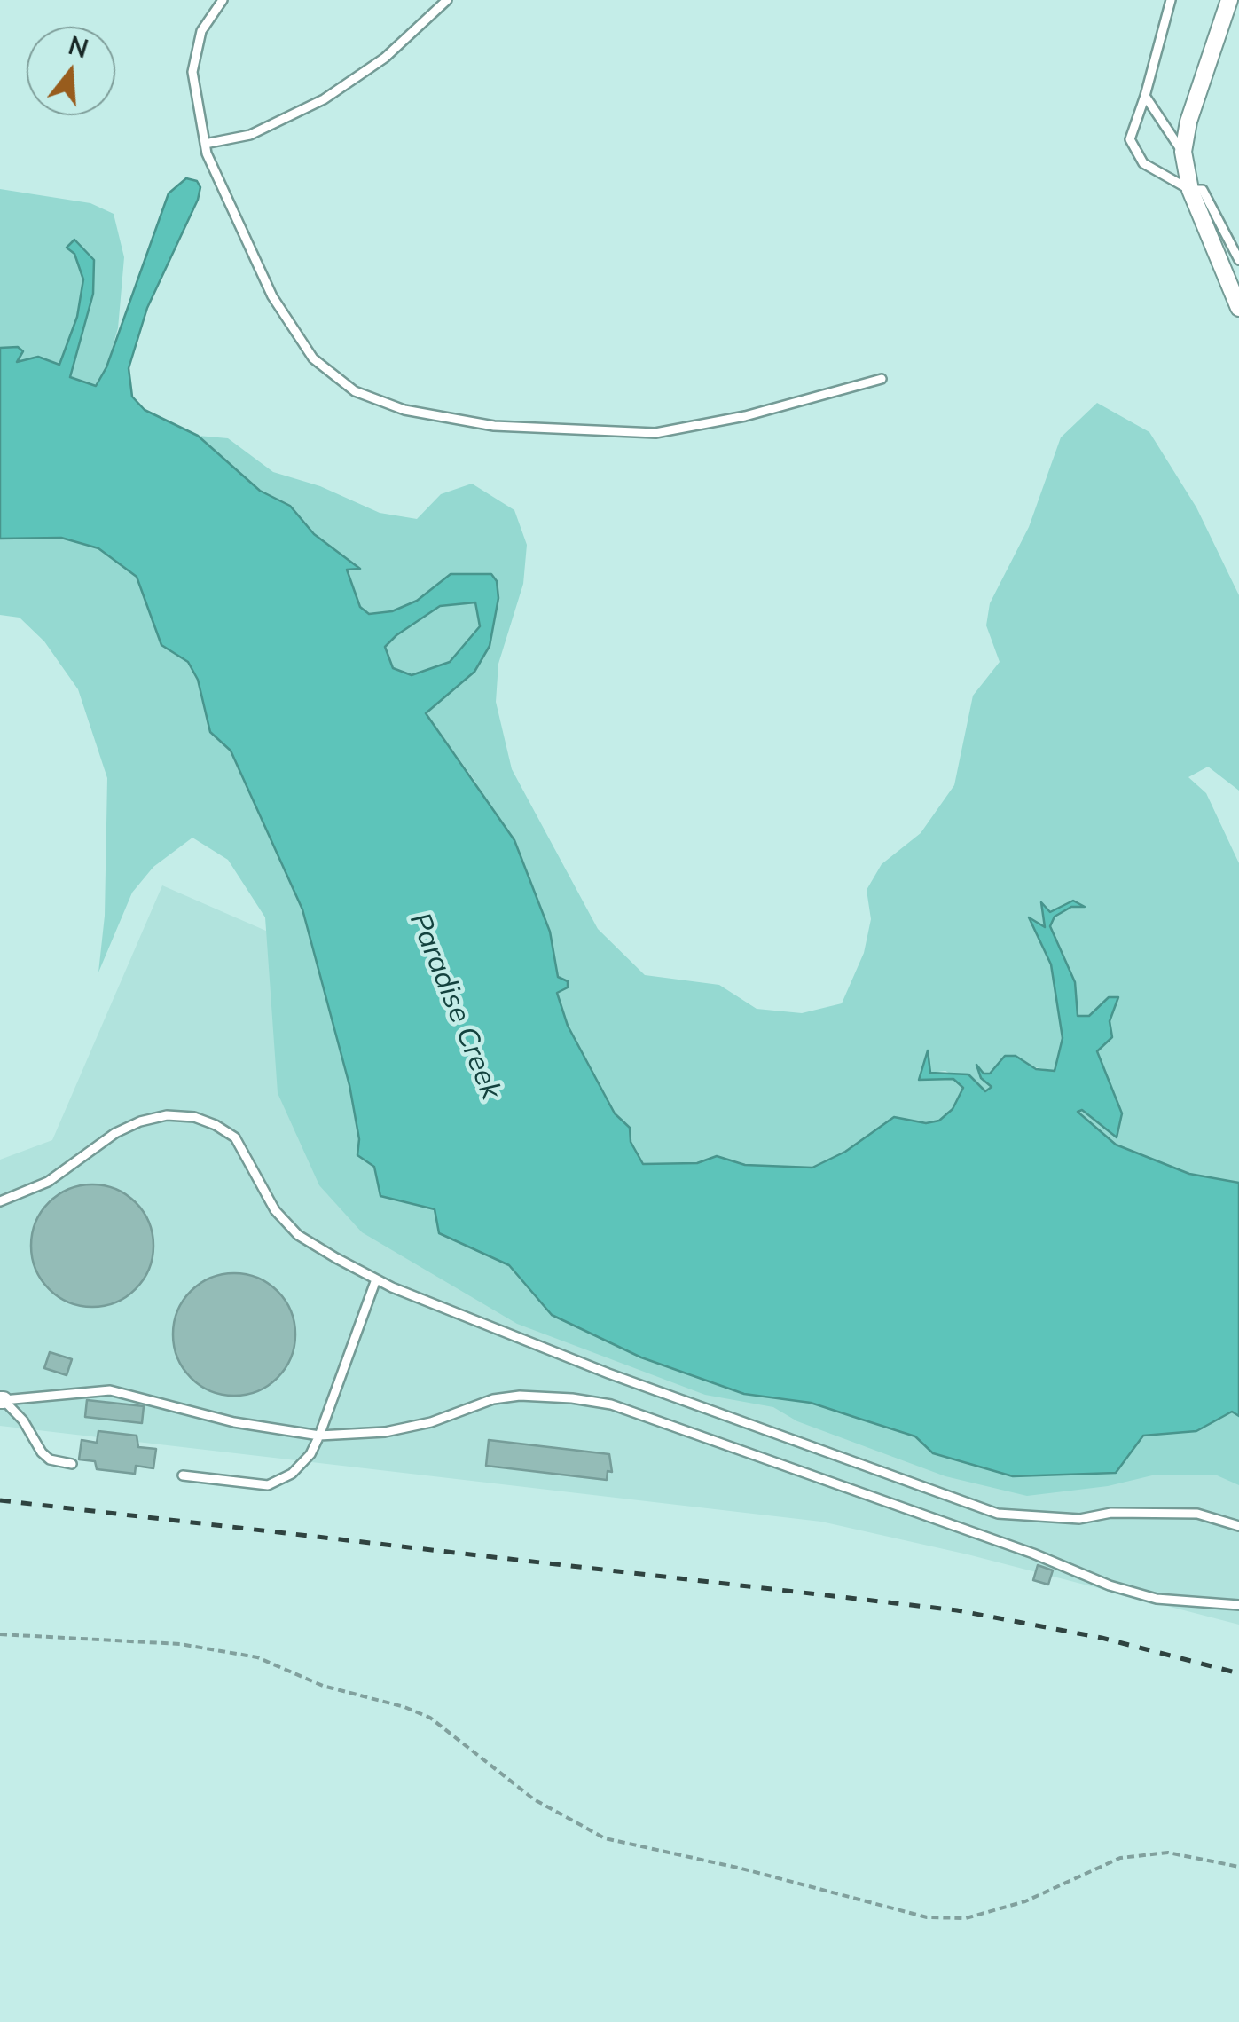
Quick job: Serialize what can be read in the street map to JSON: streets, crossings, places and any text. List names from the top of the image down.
{
  "water": ["Paradise Creek"],
  "north": "top"
}
